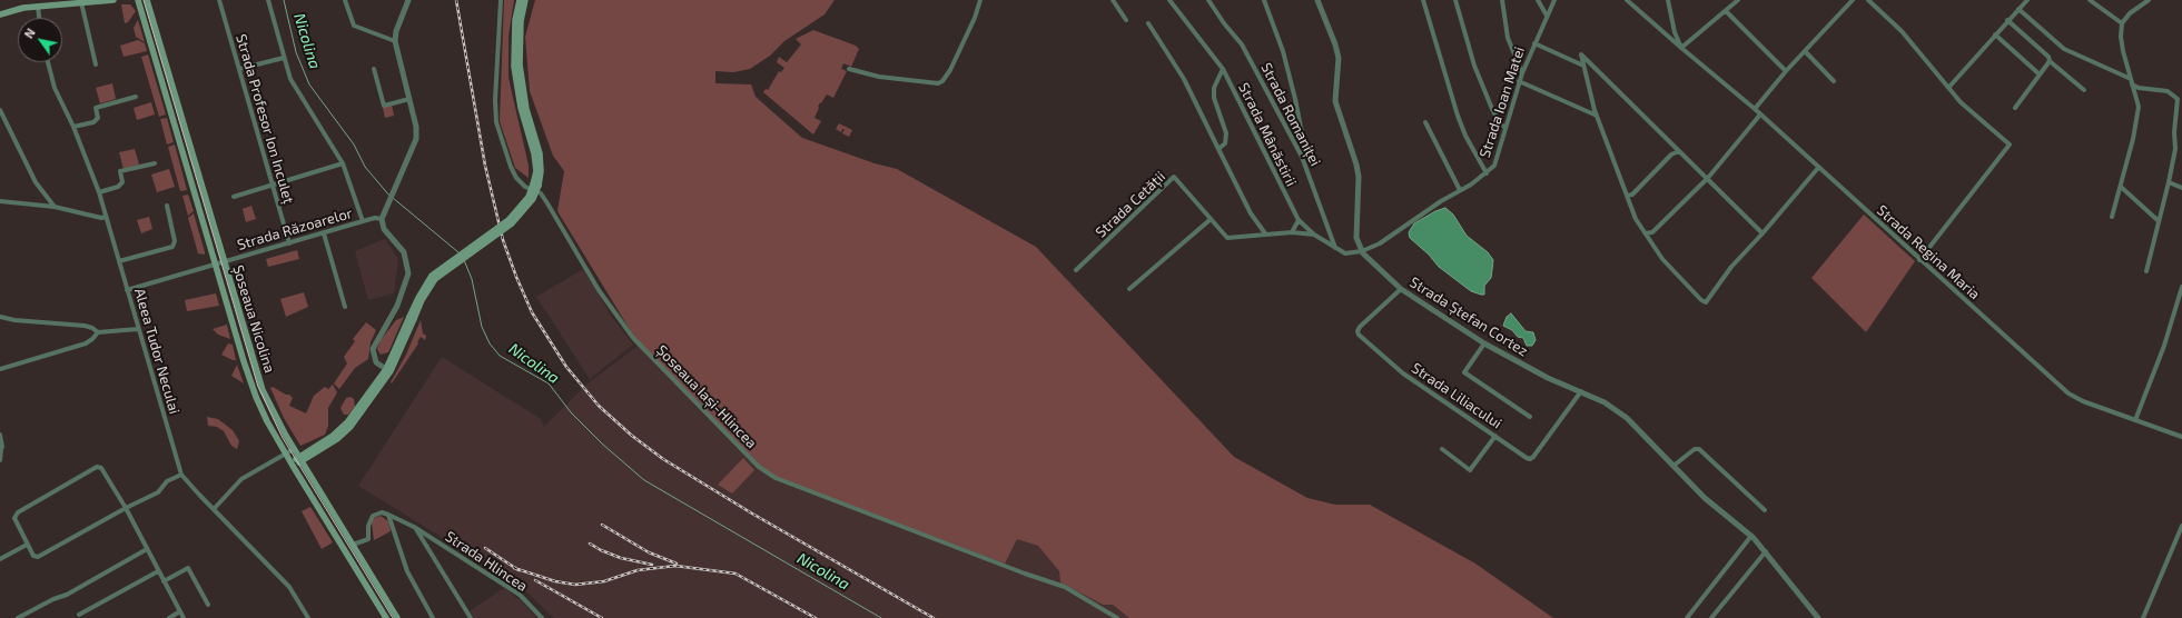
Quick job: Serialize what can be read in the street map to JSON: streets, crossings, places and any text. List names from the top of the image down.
{
  "streets": {
    "main road": ["Șoseaua Nicolina"],
    "street": [
      "Strada Ioan Matei",
      "Strada Romaniței",
      "Strada Profesor Ion Inculeț",
      "Strada Mânăstirii",
      "Strada Cetății",
      "Strada Răzoarelor",
      "Strada Regina Maria",
      "Strada Ștefan Cortez",
      "Aleea Tudor Neculai",
      "Strada Liliacului",
      "Șoseaua Iași-Hlincea",
      "Strada Hlincea"
    ]
  },
  "crossings": [
    ["Strada Ioan Matei", "Strada Mânăstirii"],
    ["Strada Ioan Matei", "Strada Ștefan Cortez"],
    ["Strada Romaniței", "Strada Mânăstirii"],
    ["Strada Profesor Ion Inculeț", "Strada Răzoarelor"],
    ["Strada Mânăstirii", "Strada Cetății"],
    ["Strada Mânăstirii", "Strada Ștefan Cortez"],
    ["Strada Răzoarelor", "Șoseaua Nicolina"],
    ["Strada Răzoarelor", "Aleea Tudor Neculai"],
    ["Strada Ștefan Cortez", "Strada Liliacului"]
  ],
  "water": ["Nicolina"],
  "north": "top left"
}
